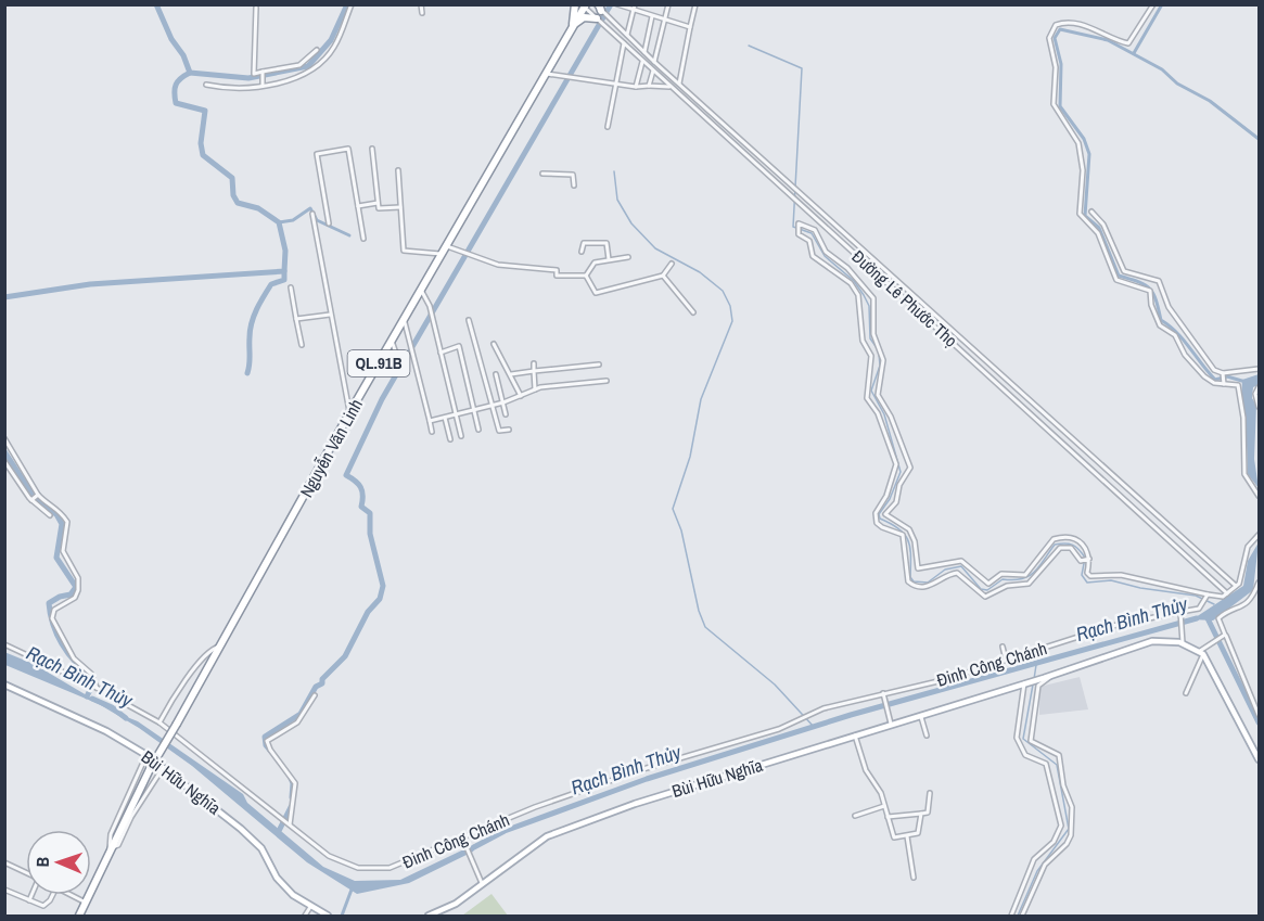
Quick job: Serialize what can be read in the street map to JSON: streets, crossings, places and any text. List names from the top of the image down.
{
  "streets": {
    "highway": ["QL.91B", "Nguyễn Văn Linh"],
    "main road": ["Bùi Hữu Nghĩa"],
    "street": ["Đường Lê Phước Thọ", "Đinh Công Chánh"]
  },
  "crossings": [
    ["Đường Lê Phước Thọ", "Nguyễn Văn Linh"],
    ["QL.91B", "Nguyễn Văn Linh"]
  ],
  "water": ["Rạch Bình Thủy"],
  "north": "left"
}
